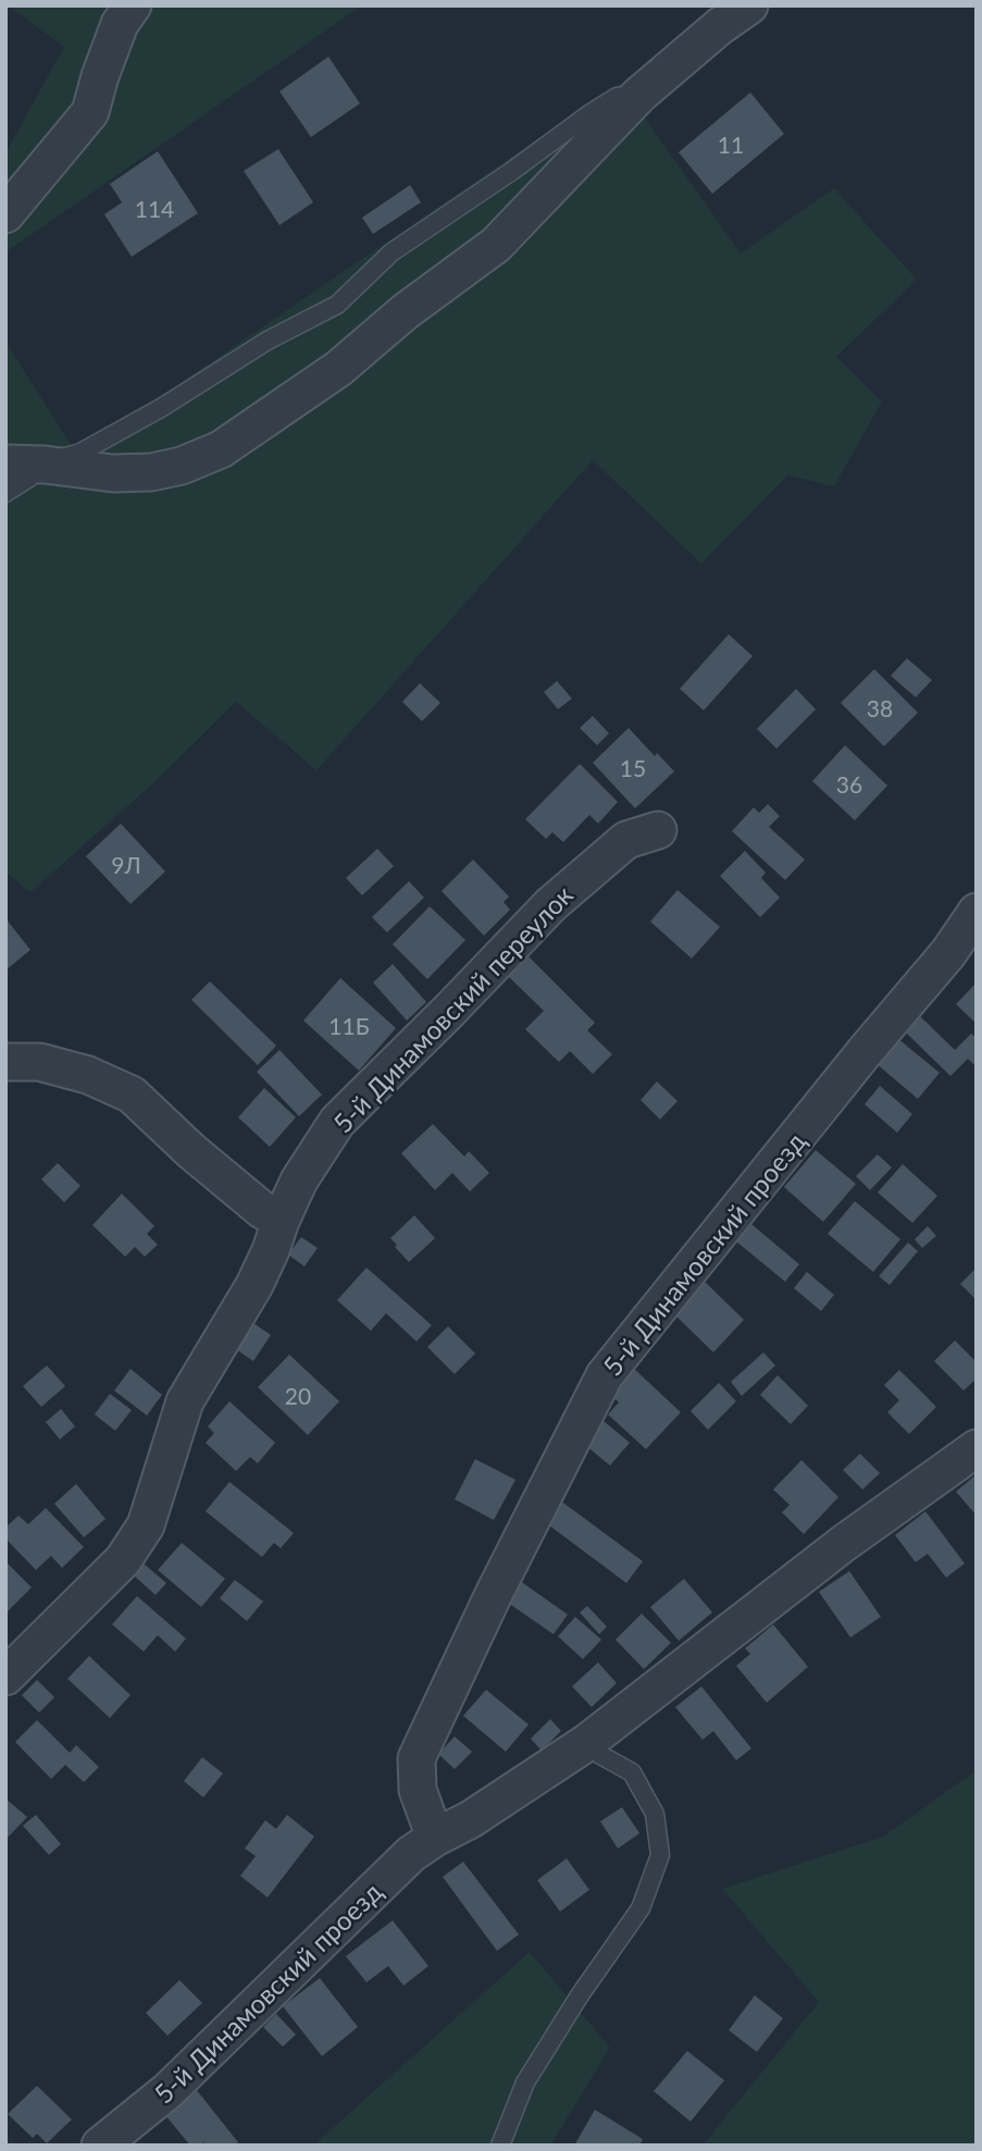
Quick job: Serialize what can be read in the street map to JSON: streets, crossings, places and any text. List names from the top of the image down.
{
  "streets": {
    "street": ["5-й Динамовский переулок", "5-й Динамовский проезд"]
  },
  "house_numbers": [
    "11",
    "114",
    "38",
    "15",
    "36",
    "9Л",
    "11Б",
    "20"
  ]
}
